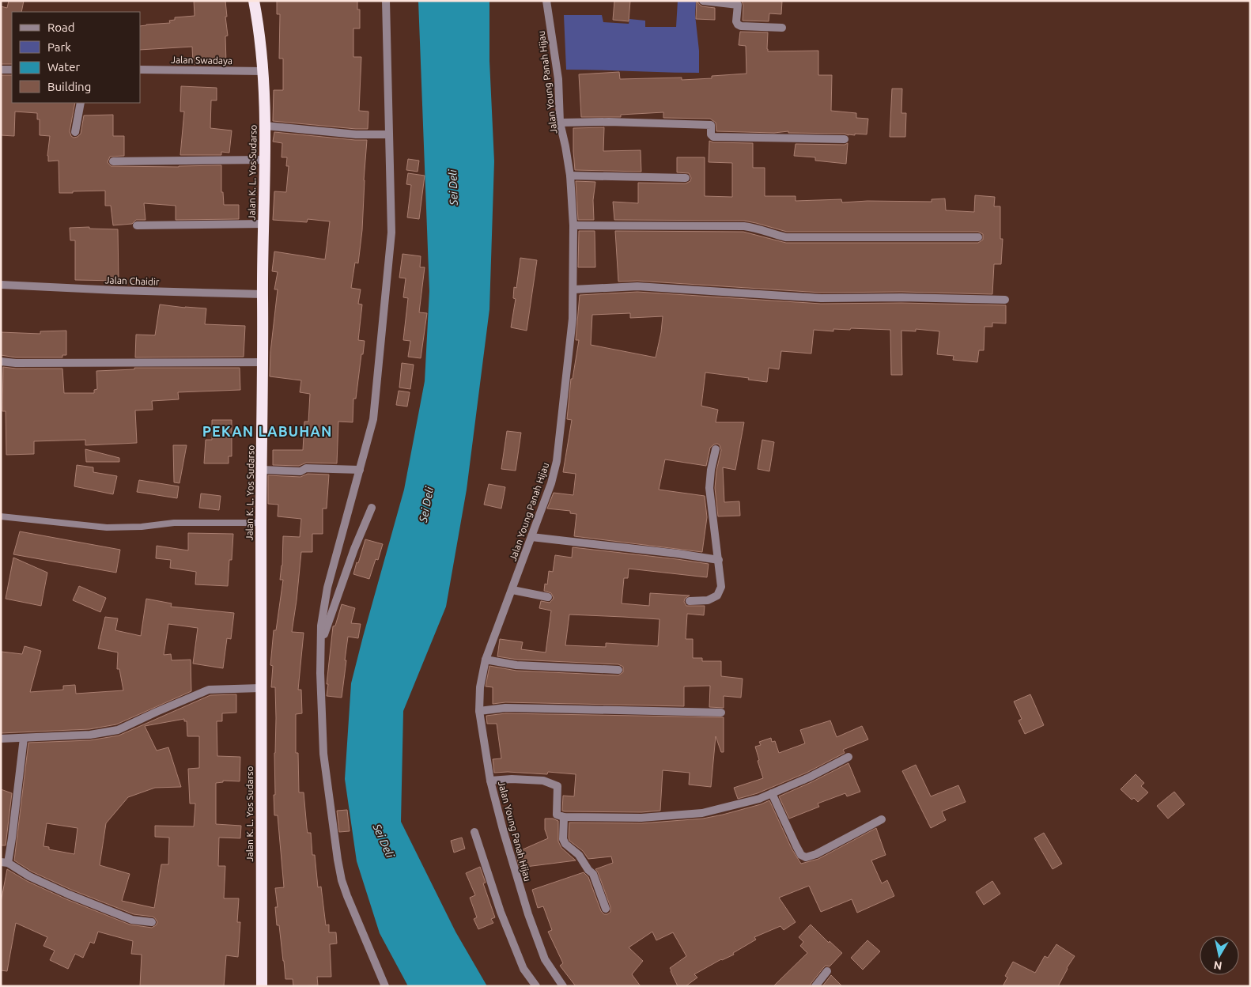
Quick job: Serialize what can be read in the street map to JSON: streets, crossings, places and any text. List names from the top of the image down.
{
  "streets": {
    "highway": ["Jalan K. L. Yos Sudarso"],
    "street": ["Jalan Swadaya", "Jalan Young Panah Hijau", "Jalan Chaidir"]
  },
  "crossings": [
    ["Jalan Swadaya", "Jalan K. L. Yos Sudarso"],
    ["Jalan K. L. Yos Sudarso", "Jalan Chaidir"]
  ],
  "districts": ["PEKAN LABUHAN"],
  "water": ["Sei Deli"],
  "legend": [
    "Road",
    "Park",
    "Water",
    "Building"
  ],
  "north": "bottom"
}
